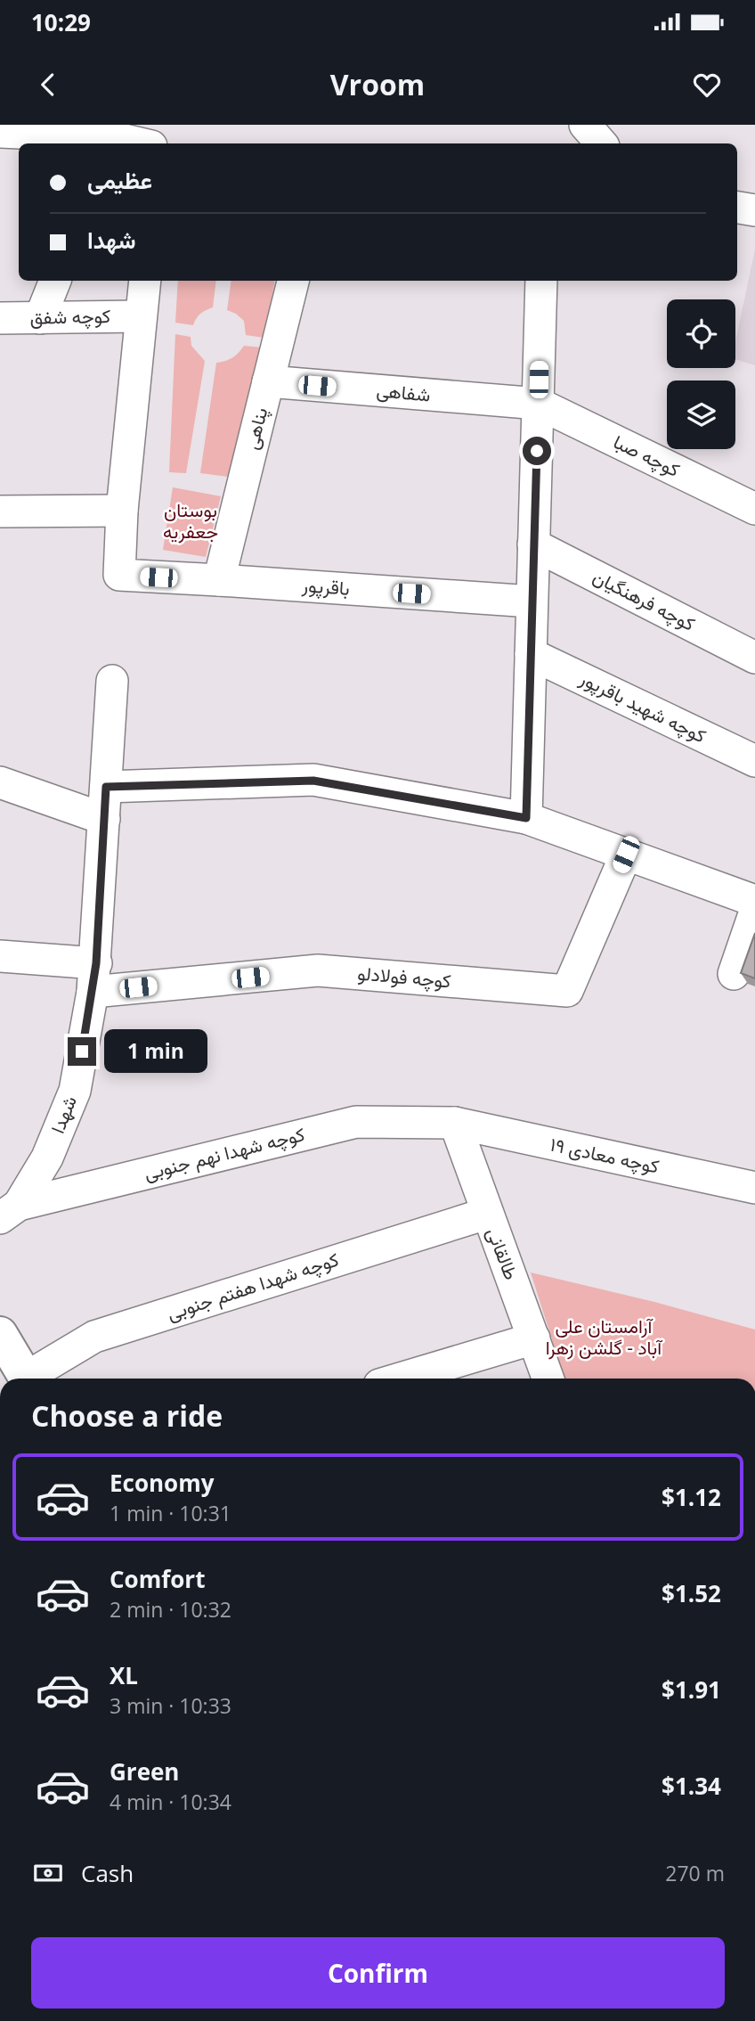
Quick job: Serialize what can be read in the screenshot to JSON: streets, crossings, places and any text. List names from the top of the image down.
{
  "streets": {
    "street": [
      "کوچه شفق",
      "شفاهی",
      "پناهی",
      "کوچه صبا",
      "باقرپور",
      "کوچه فرهنگیان",
      "کوچه شهید باقرپور",
      "کوچه فولادلو",
      "شهدا",
      "کوچه شهدا نهم جنوبی",
      "کوچه معادی ۱۹",
      "طالقانی",
      "کوچه شهدا هفتم جنوبی"
    ]
  },
  "crossings": [
    ["شفاهی", "پناهی"],
    ["شفاهی", "کوچه صبا"],
    ["پناهی", "باقرپور"],
    ["کوچه فولادلو", "شهدا"],
    ["شهدا", "کوچه شهدا نهم جنوبی"],
    ["کوچه شهدا نهم جنوبی", "کوچه معادی ۱۹"],
    ["کوچه شهدا نهم جنوبی", "طالقانی"],
    ["کوچه معادی ۱۹", "طالقانی"],
    ["طالقانی", "کوچه شهدا هفتم جنوبی"]
  ],
  "parks": ["بوستان جعفریه", "آرامستان علی آباد - گلشن زهرا"],
  "page": {
    "status": "10:29",
    "header": "Vroom",
    "banner": ["عظیمی", "شهدا"],
    "bubble": "1 min",
    "heading": "Choose a ride",
    "list": [
      {
        "name": "Economy",
        "note": "1 min · 10:31",
        "value": "$1.12"
      },
      {
        "name": "Comfort",
        "note": "2 min · 10:32",
        "value": "$1.52"
      },
      {
        "name": "XL",
        "note": "3 min · 10:33",
        "value": "$1.91"
      },
      {
        "name": "Green",
        "note": "4 min · 10:34",
        "value": "$1.34"
      }
    ],
    "pay": ["Cash", "270 m"],
    "buttons": "Confirm"
  }
}
